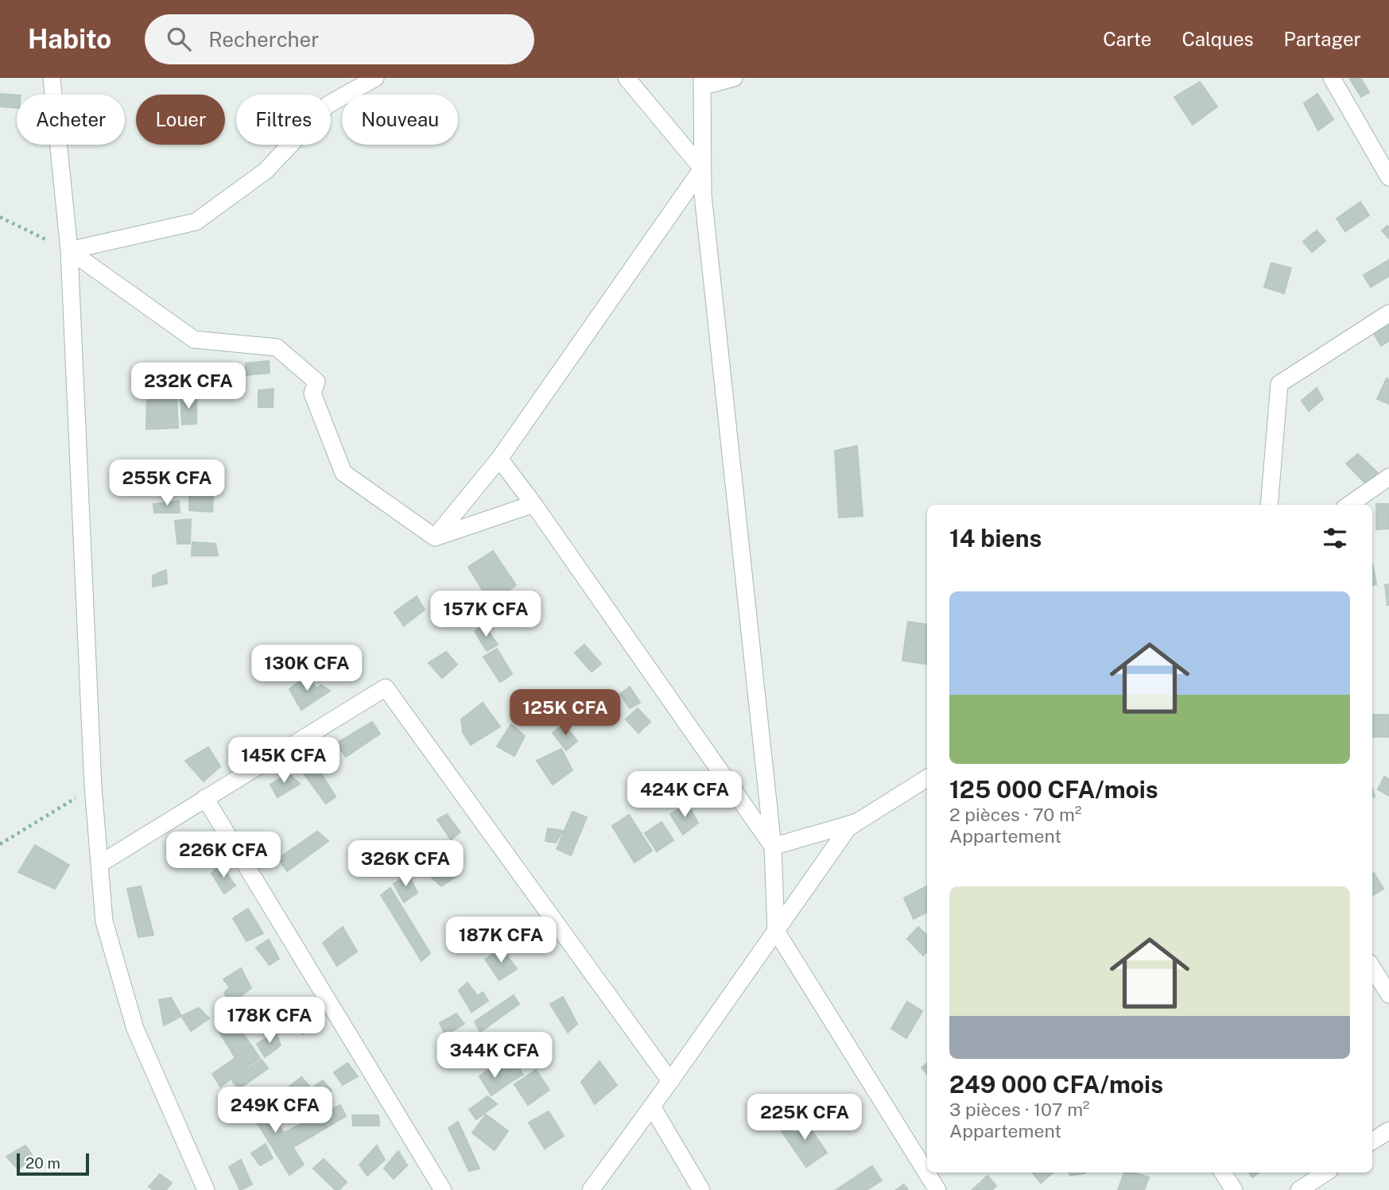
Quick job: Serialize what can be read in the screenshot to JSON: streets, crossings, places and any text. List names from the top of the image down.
{
  "scale_bar": "20 m",
  "page": {
    "header": "Habito",
    "search": "Rechercher",
    "nav": ["Carte", "Calques", "Partager"],
    "chip": [
      "Acheter",
      "Louer",
      "Filtres",
      "Nouveau"
    ],
    "price": [
      "232K CFA",
      "255K CFA",
      "157K CFA",
      "130K CFA",
      "125K CFA",
      "145K CFA",
      "424K CFA",
      "226K CFA",
      "326K CFA",
      "187K CFA",
      "178K CFA",
      "344K CFA",
      "249K CFA",
      "225K CFA"
    ],
    "heading": "14 biens",
    "list": [
      {
        "name": "125 000 CFA/mois",
        "note": "2 pièces · 70 m² · Appartement"
      },
      {
        "name": "249 000 CFA/mois",
        "note": "3 pièces · 107 m² · Appartement"
      }
    ],
    "scale": "20 m"
  }
}
